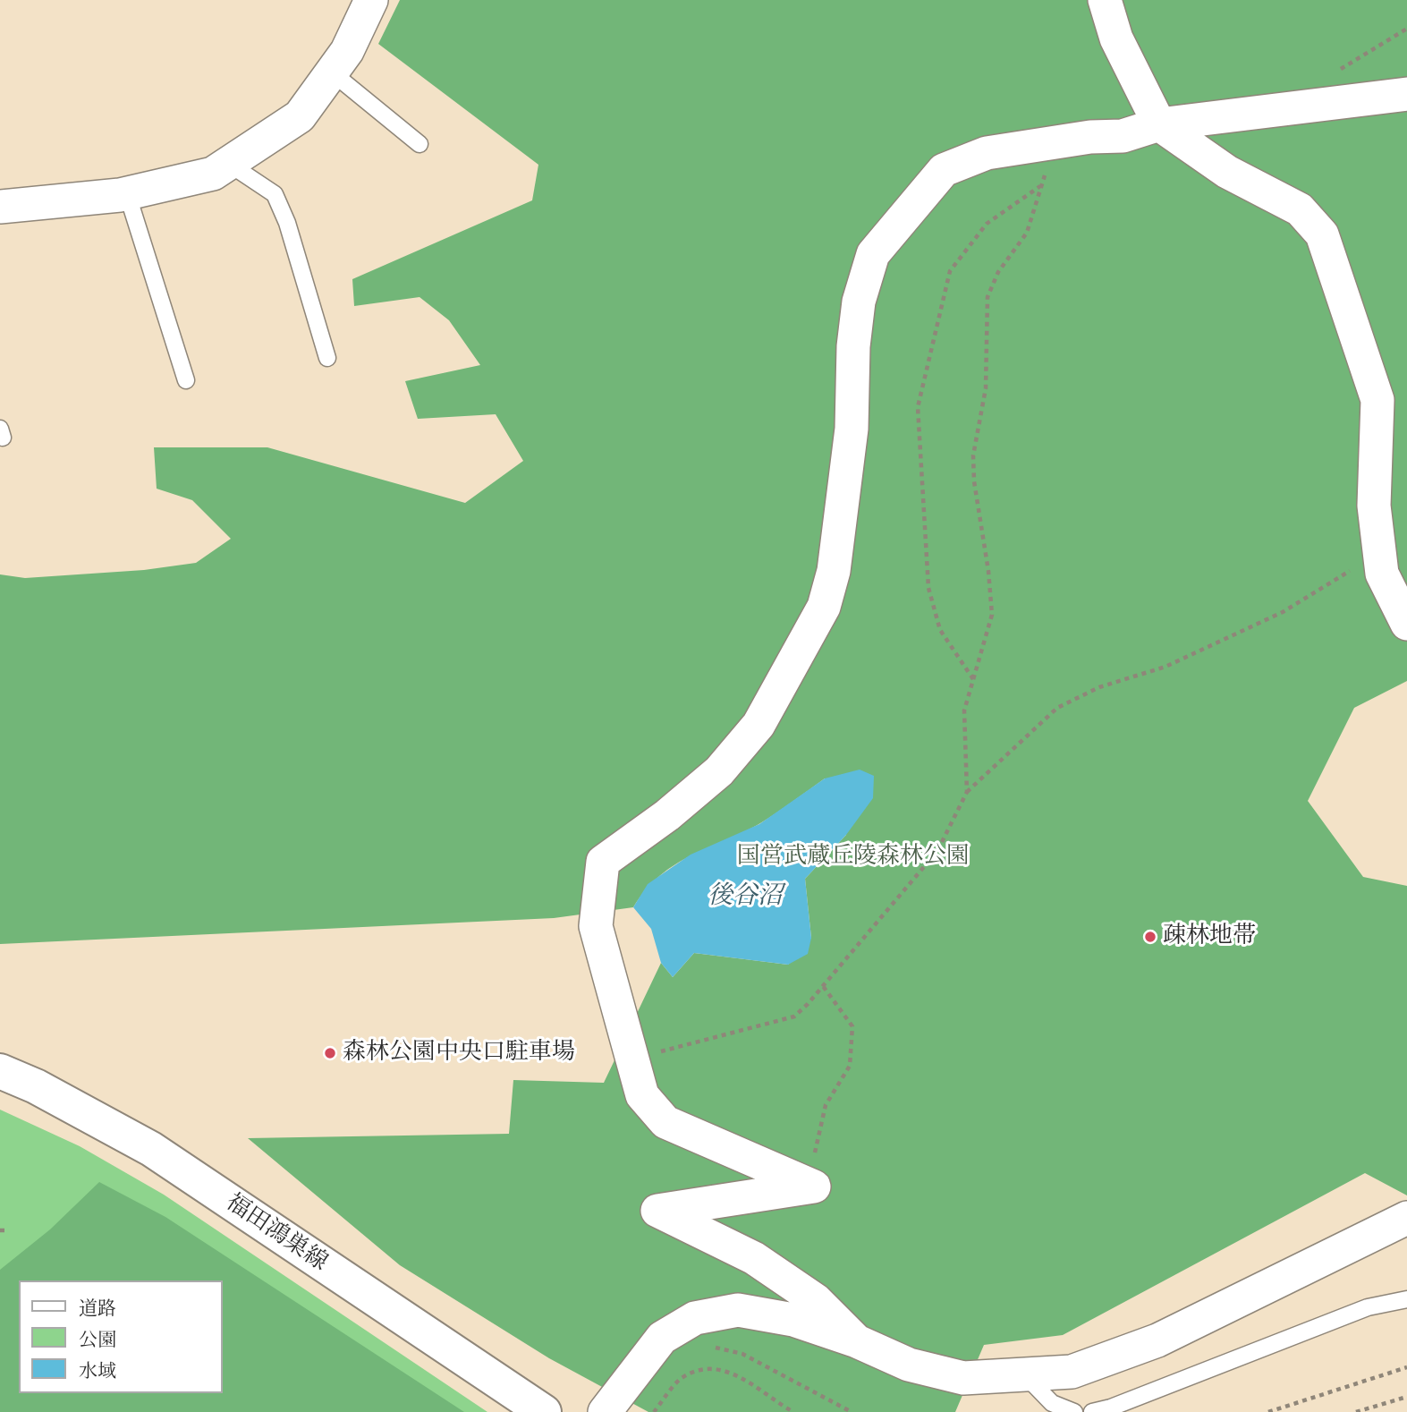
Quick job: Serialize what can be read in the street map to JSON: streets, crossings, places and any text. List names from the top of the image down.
{
  "streets": {
    "main road": ["福田鴻巣線"]
  },
  "water": ["後谷沼"],
  "parks": ["国営武蔵丘陵森林公園"],
  "places": ["疎林地帯", "森林公園中央口駐車場"],
  "legend": ["道路", "公園", "水域"]
}
